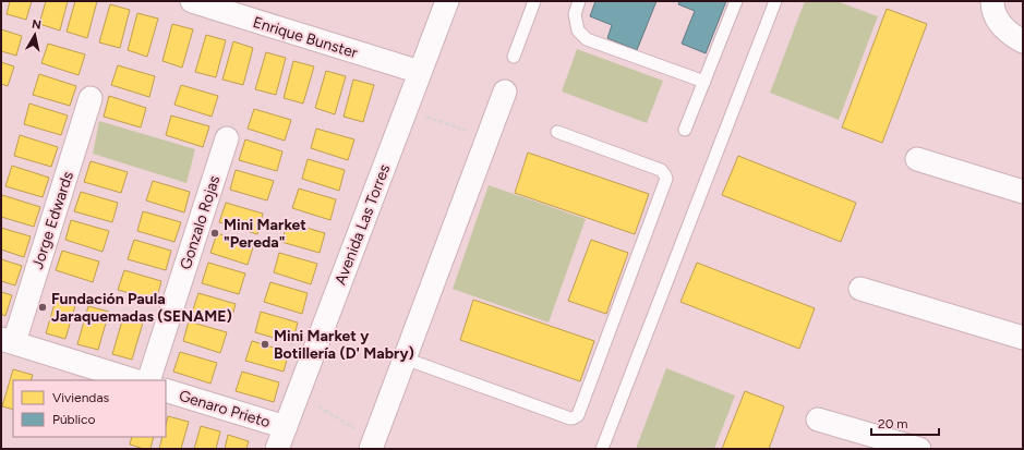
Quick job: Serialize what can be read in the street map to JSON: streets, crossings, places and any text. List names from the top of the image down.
{
  "streets": {
    "street": [
      "Enrique Bunster",
      "Jorge Edwards",
      "Gonzalo Rojas",
      "Avenida Las Torres",
      "Genaro Prieto"
    ]
  },
  "crossings": [
    ["Enrique Bunster", "Avenida Las Torres"],
    ["Avenida Las Torres", "Genaro Prieto"]
  ],
  "places": ["Mini Market \"Pereda\"", "Fundación Paula Jaraquemadas (SENAME)", "Mini Market y Botillería (D' Mabry)"],
  "legend": ["Viviendas", "Público"],
  "scale_bar": "20 m",
  "north": "top"
}
